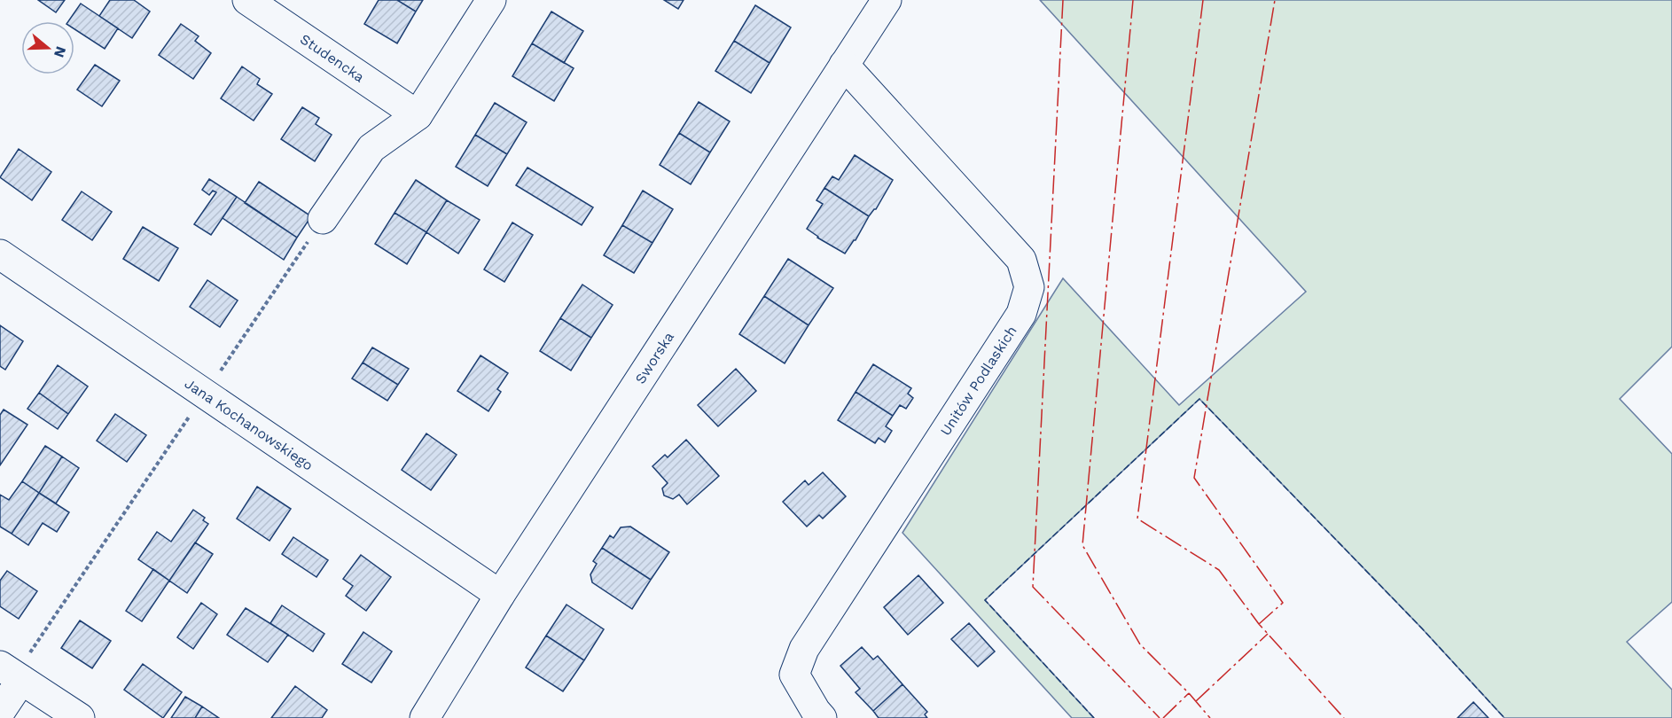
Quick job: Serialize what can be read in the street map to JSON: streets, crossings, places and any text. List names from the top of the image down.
{
  "streets": {
    "street": [
      "Studencka",
      "Sworska",
      "Unitów Podlaskich",
      "Jana Kochanowskiego"
    ]
  },
  "crossings": [
    ["Sworska", "Unitów Podlaskich"],
    ["Sworska", "Jana Kochanowskiego"]
  ],
  "north": "right"
}
